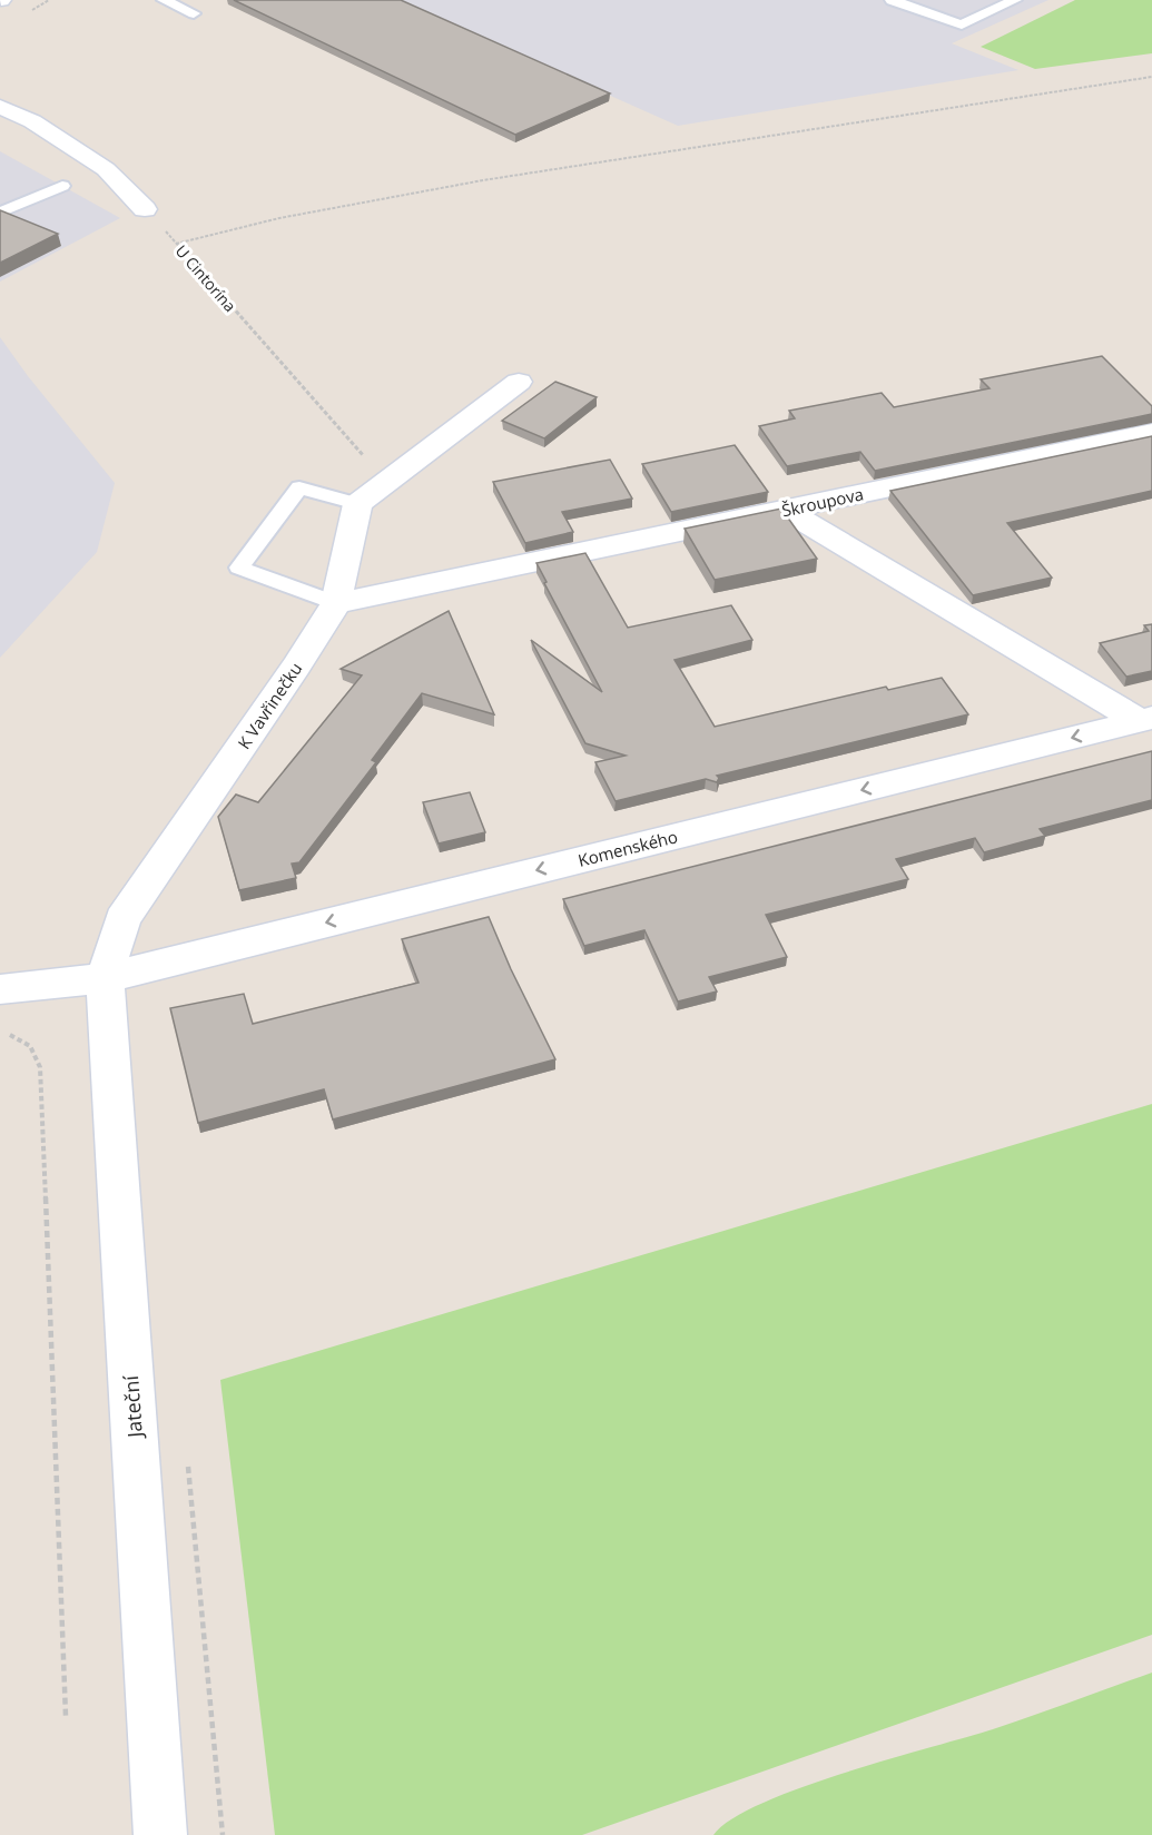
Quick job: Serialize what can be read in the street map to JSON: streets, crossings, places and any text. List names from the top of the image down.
{
  "streets": {
    "street": [
      "Škroupova",
      "K Vavřinečku",
      "Komenského",
      "Jateční"
    ],
    "path": ["U Cintorína"]
  },
  "crossings": [
    ["Škroupova", "K Vavřinečku"],
    ["K Vavřinečku", "Komenského"],
    ["K Vavřinečku", "Jateční"],
    ["Komenského", "Jateční"]
  ],
  "one_way": ["Komenského"]
}
